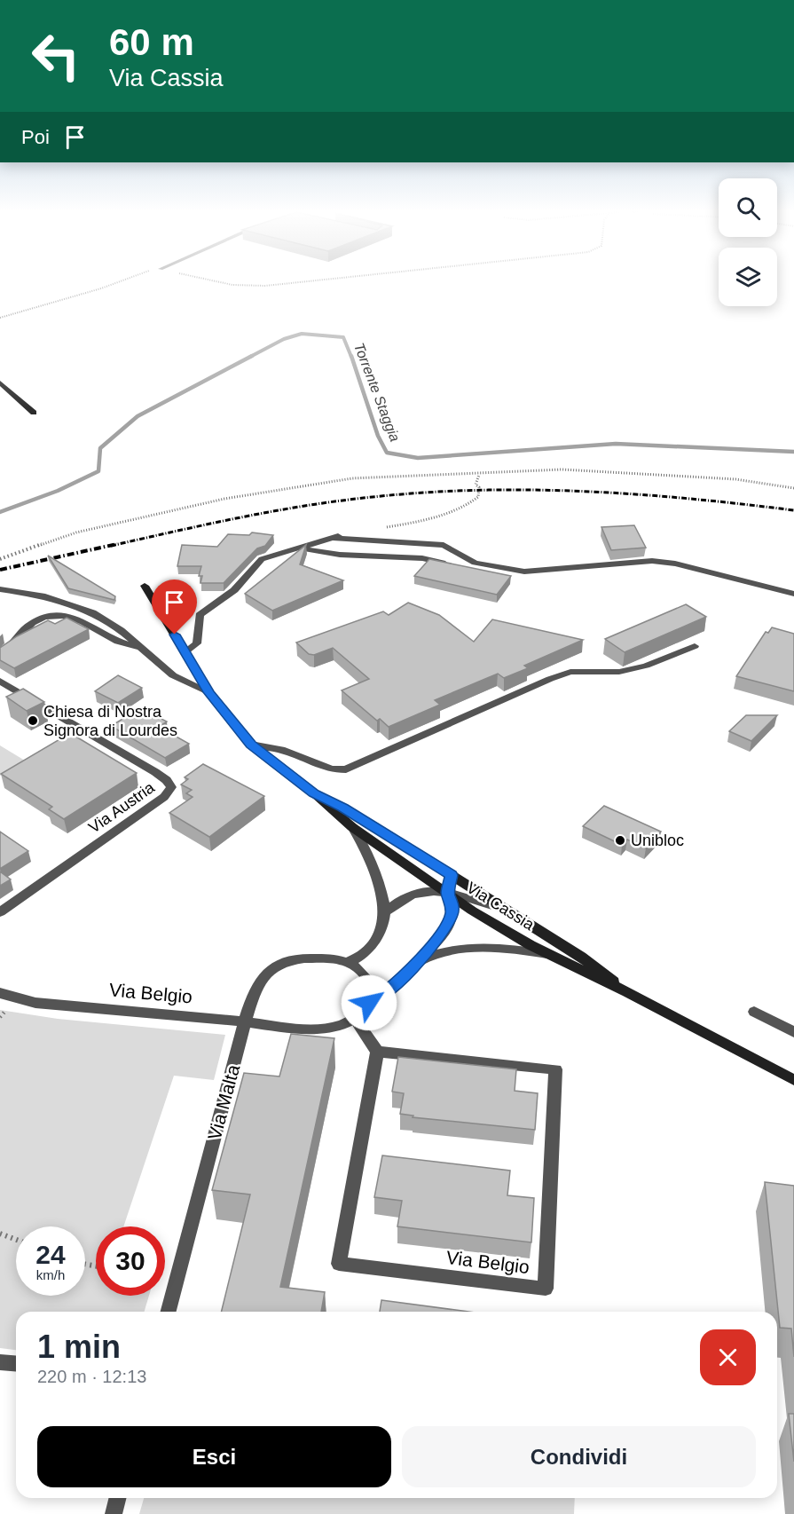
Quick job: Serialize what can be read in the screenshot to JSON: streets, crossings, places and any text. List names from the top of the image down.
{
  "streets": {
    "main road": ["Via Cassia"],
    "street": ["Via Austria", "Via Belgio", "Via Malta"]
  },
  "crossings": [
    ["Via Belgio", "Via Malta"]
  ],
  "water": ["Torrente Staggia"],
  "places": ["Chiesa di Nostra Signora di Lourdes", "Unibloc"],
  "page": {
    "turn": ["60 m", "Via Cassia"],
    "then": "Poi",
    "speed": "24 km/h",
    "limit": "30",
    "heading": ["1 min", "220 m · 12:13"],
    "buttons": ["Esci", "Condividi"]
  }
}
